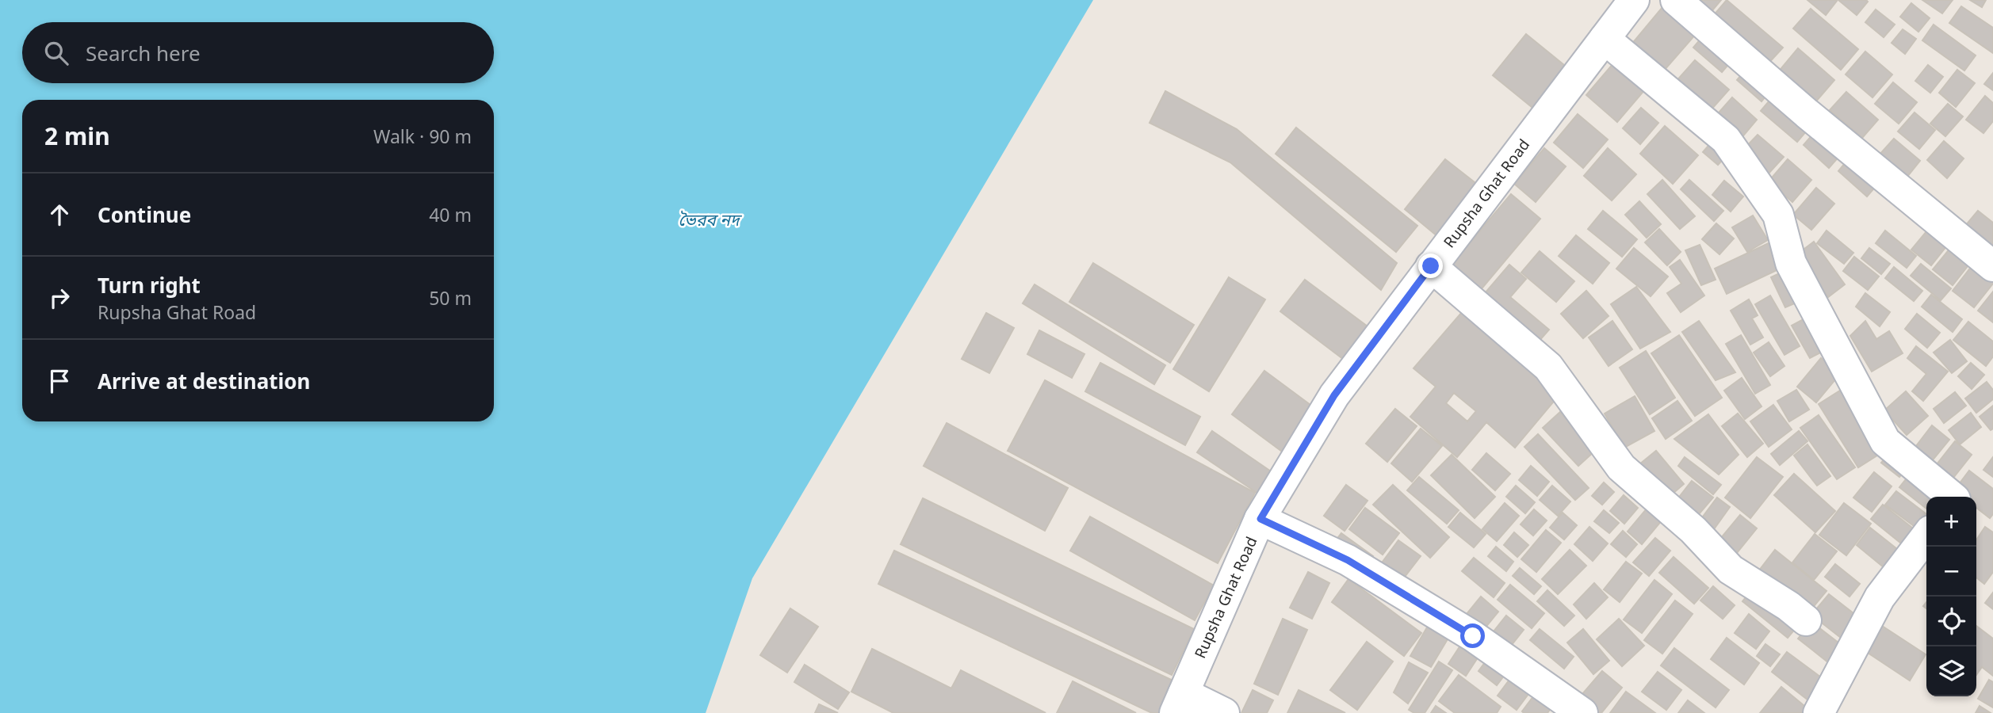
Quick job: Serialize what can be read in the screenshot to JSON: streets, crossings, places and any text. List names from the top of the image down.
{
  "streets": {
    "street": ["Rupsha Ghat Road"]
  },
  "water": ["ভৈরব নদ"],
  "page": {
    "search": "Search here",
    "heading": ["2 min", "Walk · 90 m"],
    "list": [
      ["Continue", "40 m"],
      ["Turn right", "Rupsha Ghat Road", "50 m"],
      "Arrive at destination"
    ],
    "map_buttons": ["+", "−"]
  }
}
